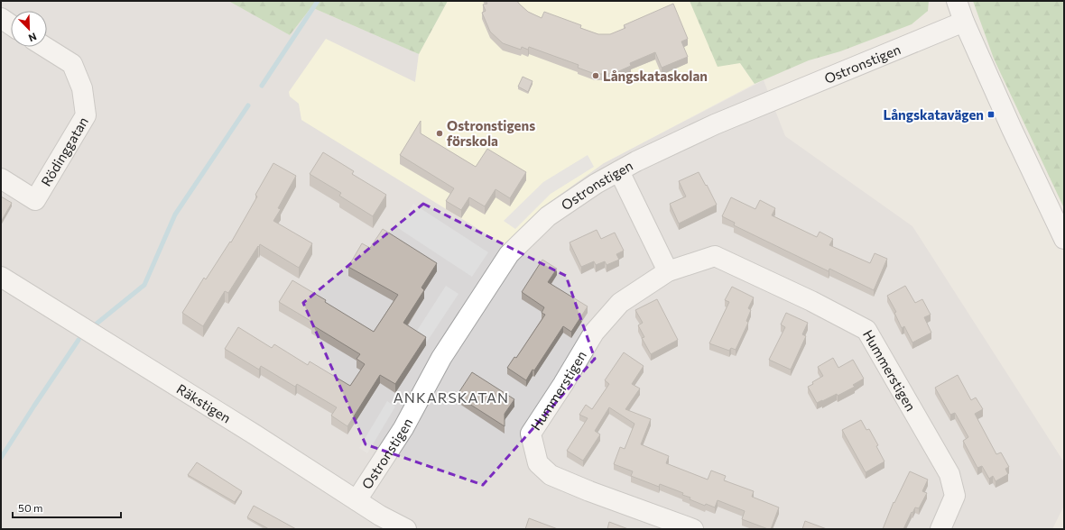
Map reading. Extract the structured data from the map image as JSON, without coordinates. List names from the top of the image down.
{
  "streets": {
    "street": [
      "Ostronstigen",
      "Rödinggatan",
      "Hummerstigen",
      "Räkstigen"
    ]
  },
  "crossings": [
    ["Ostronstigen", "Räkstigen"]
  ],
  "districts": ["ANKARSKATAN"],
  "places": {
    "other": ["Långskataskolan", "Ostronstigens förskola"],
    "transit": ["Långskatavägen"]
  },
  "scale_bar": "50 m",
  "north": "bottom right"
}
